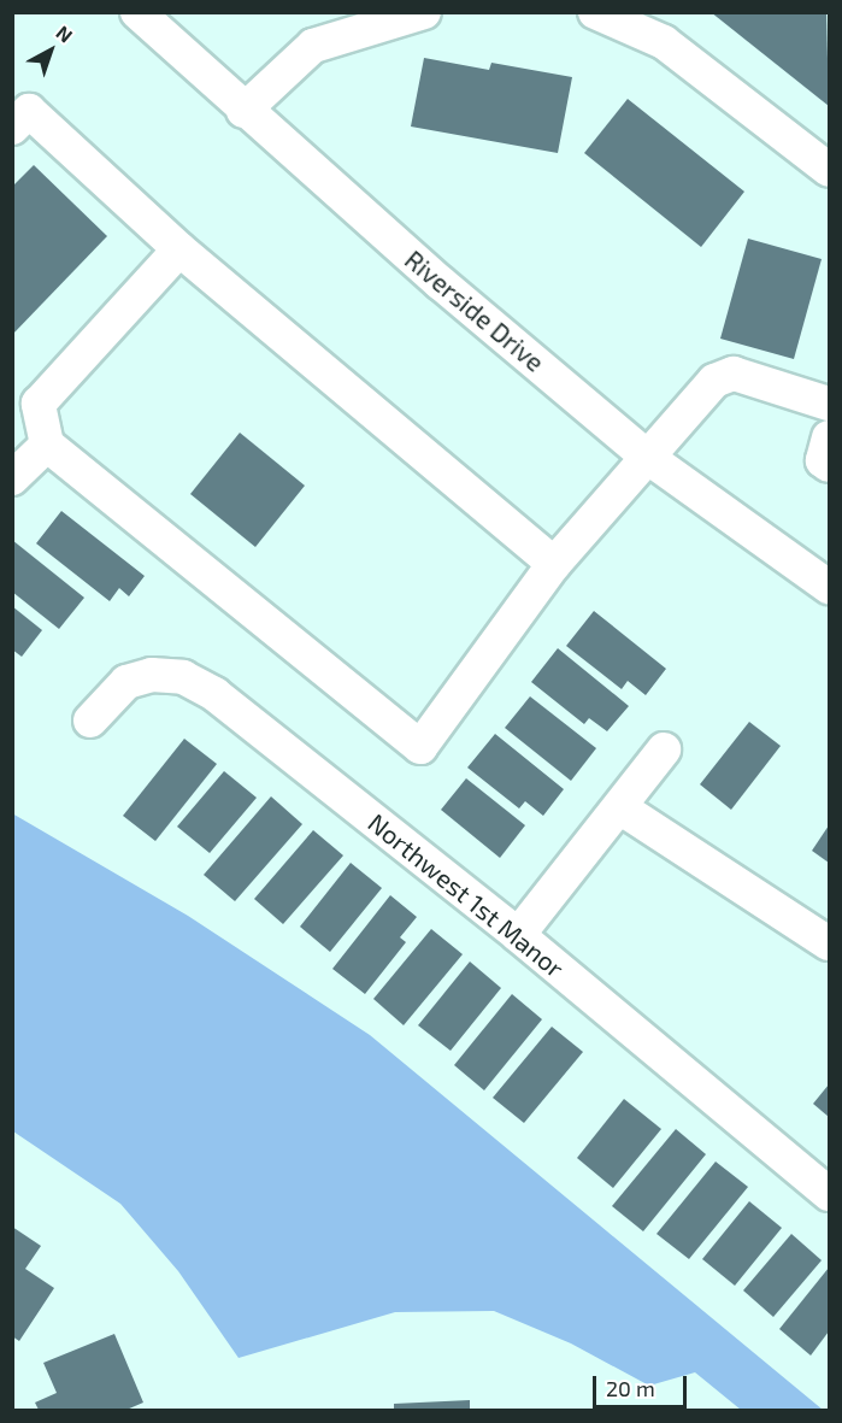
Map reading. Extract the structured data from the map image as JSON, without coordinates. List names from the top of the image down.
{
  "streets": {
    "street": ["Riverside Drive", "Northwest 1st Manor"]
  },
  "scale_bar": "20 m",
  "north": "top right"
}
